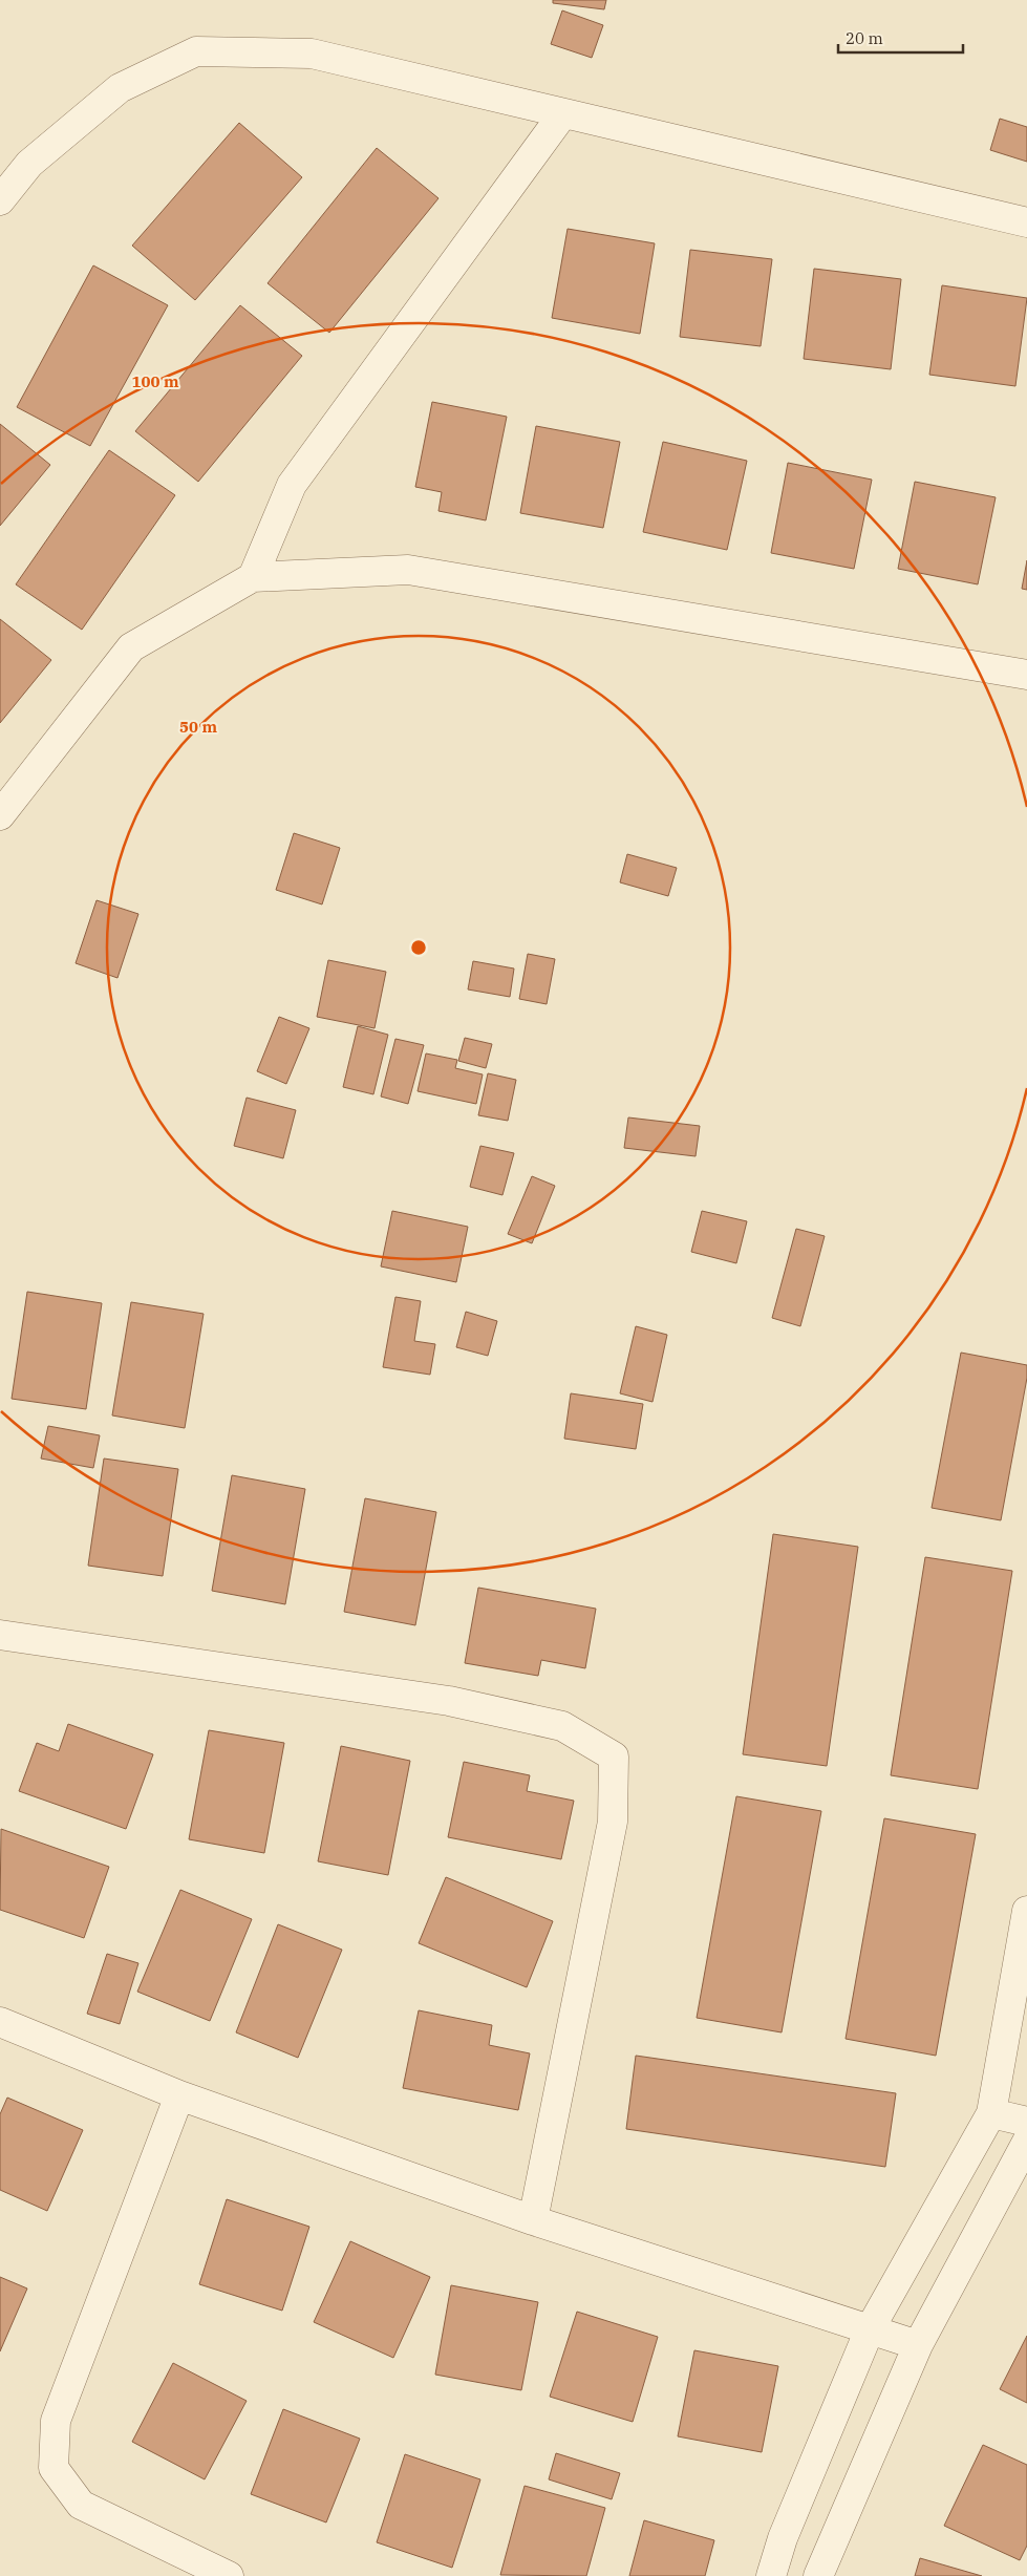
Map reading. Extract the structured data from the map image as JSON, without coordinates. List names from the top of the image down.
{
  "scale_bar": "20 m",
  "rings": ["100 m", "50 m"]
}
